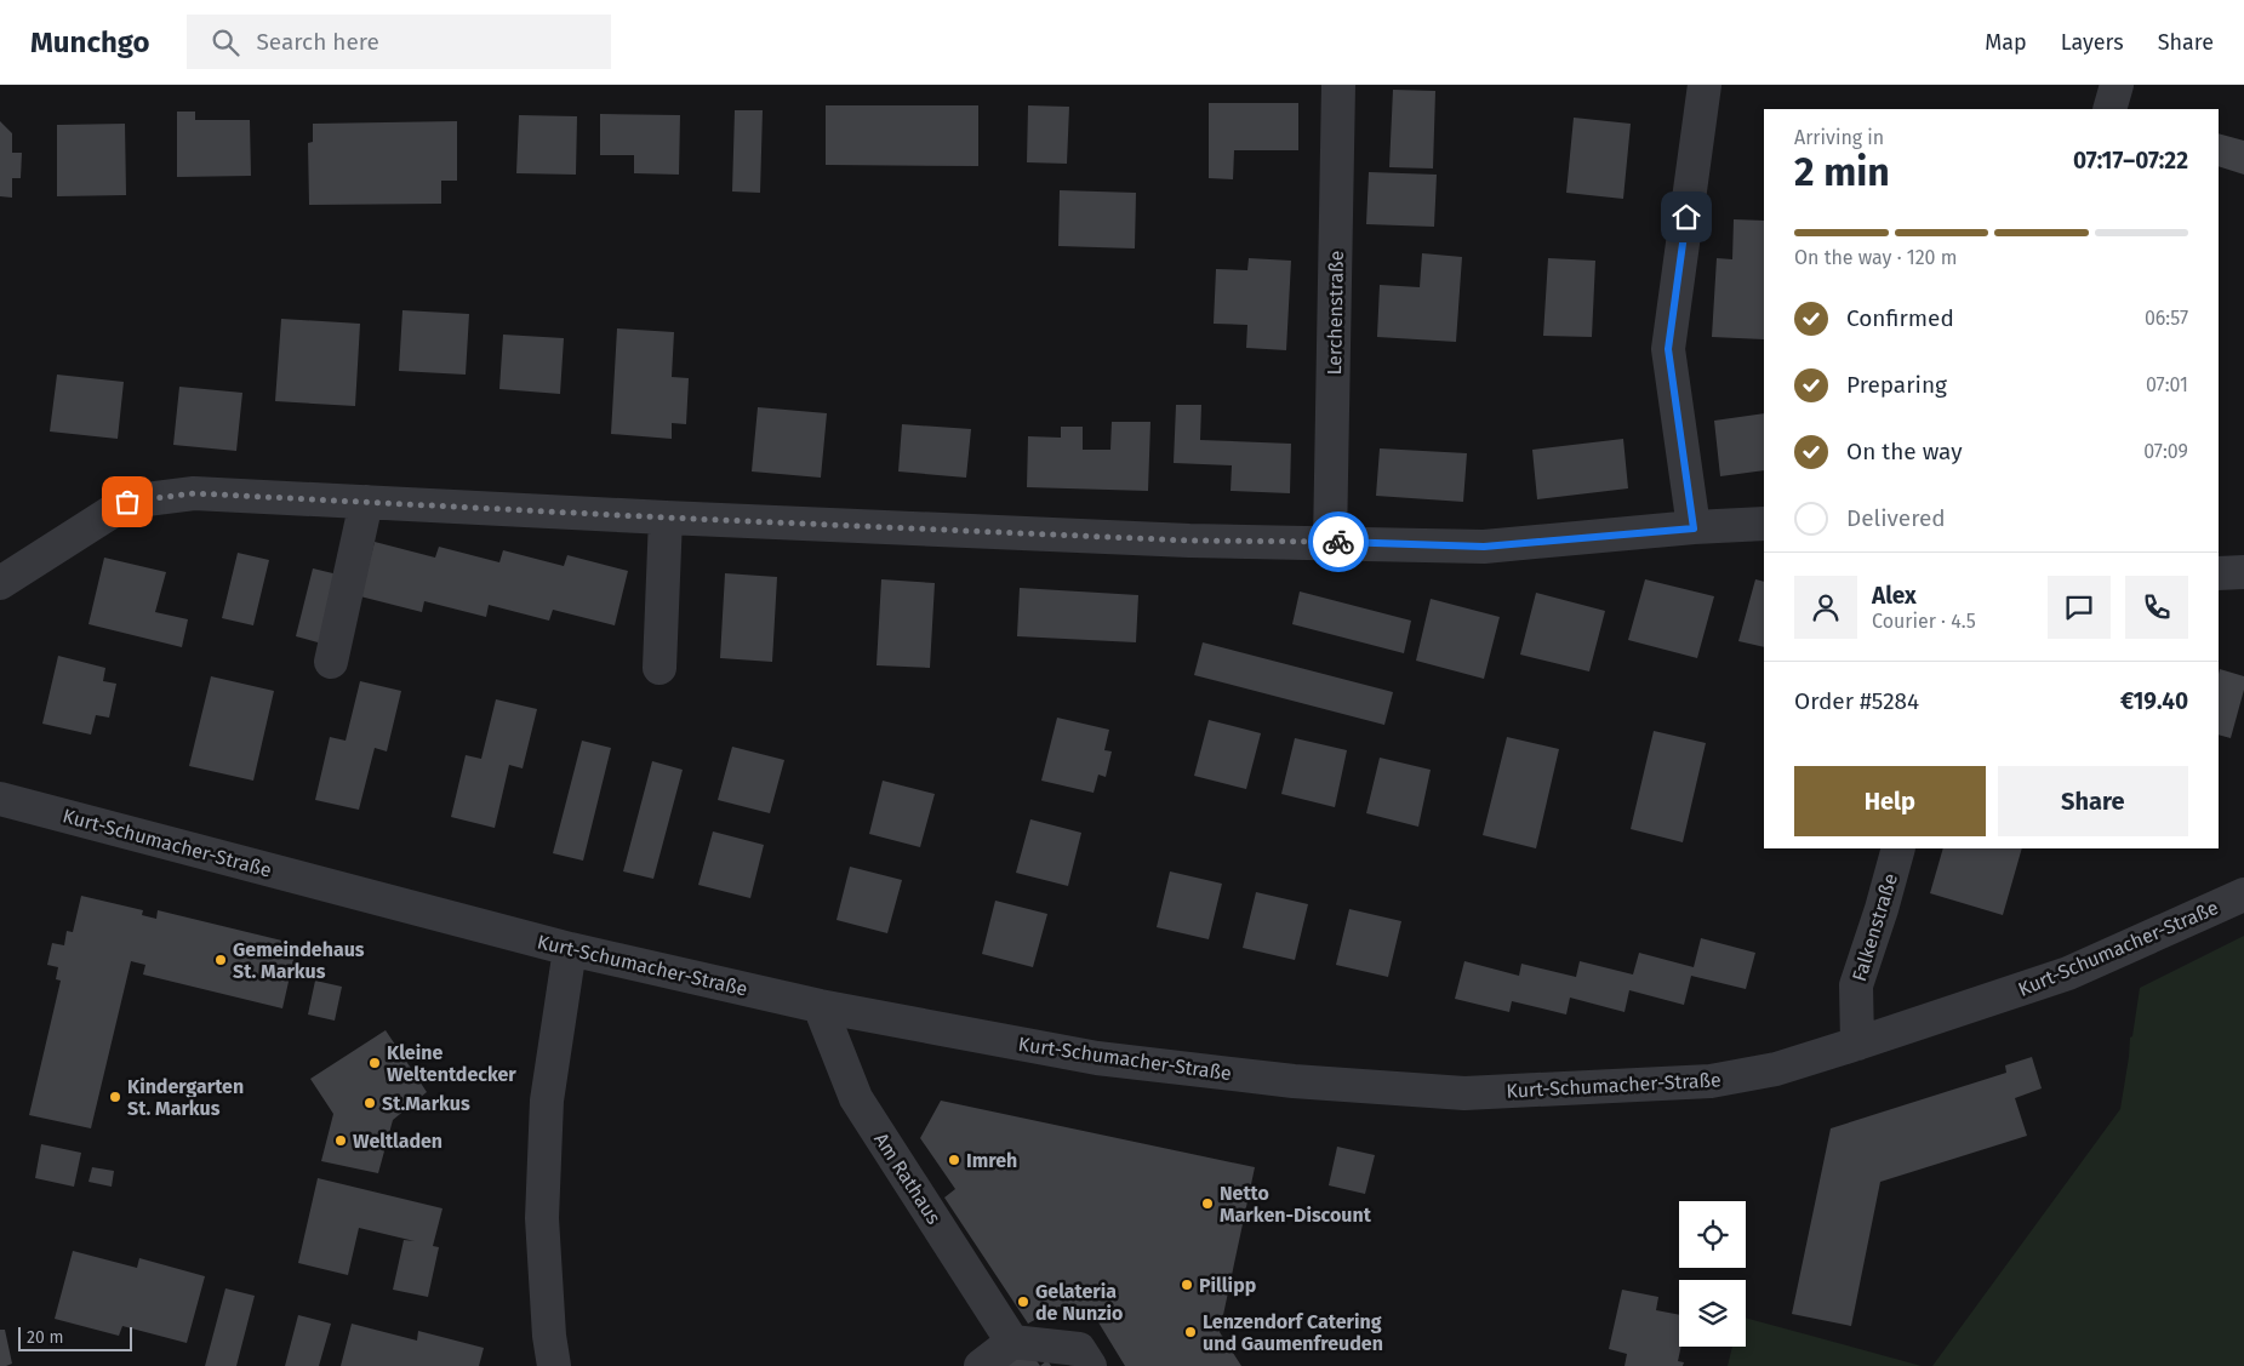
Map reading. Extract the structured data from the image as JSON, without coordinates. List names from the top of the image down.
{
  "streets": {
    "street": [
      "Lerchenstraße",
      "Kurt-Schumacher-Straße",
      "Falkenstraße",
      "Am Rathaus"
    ]
  },
  "crossings": [
    ["Kurt-Schumacher-Straße", "Falkenstraße"],
    ["Kurt-Schumacher-Straße", "Am Rathaus"]
  ],
  "places": [
    "Gemeindehaus St. Markus",
    "Kleine Weltentdecker",
    "Kindergarten St. Markus",
    "St.Markus",
    "Weltladen",
    "Imreh",
    "Netto Marken-Discount",
    "Pillipp",
    "Gelateria de Nunzio",
    "Lenzendorf Catering und Gaumenfreuden"
  ],
  "scale_bar": "20 m",
  "page": {
    "header": "Munchgo",
    "search": "Search here",
    "nav": ["Map", "Layers", "Share"],
    "heading": ["2 min", "Arriving in", "07:17–07:22"],
    "panel": [
      "Alex",
      "Courier · 4.5",
      "Order #5284",
      "€19.40"
    ],
    "bar": "On the way · 120 m",
    "list": [
      ["Confirmed", "06:57"],
      ["Preparing", "07:01"],
      ["On the way", "07:09"],
      "Delivered"
    ],
    "buttons": ["Help", "Share"],
    "scale": "20 m"
  }
}
